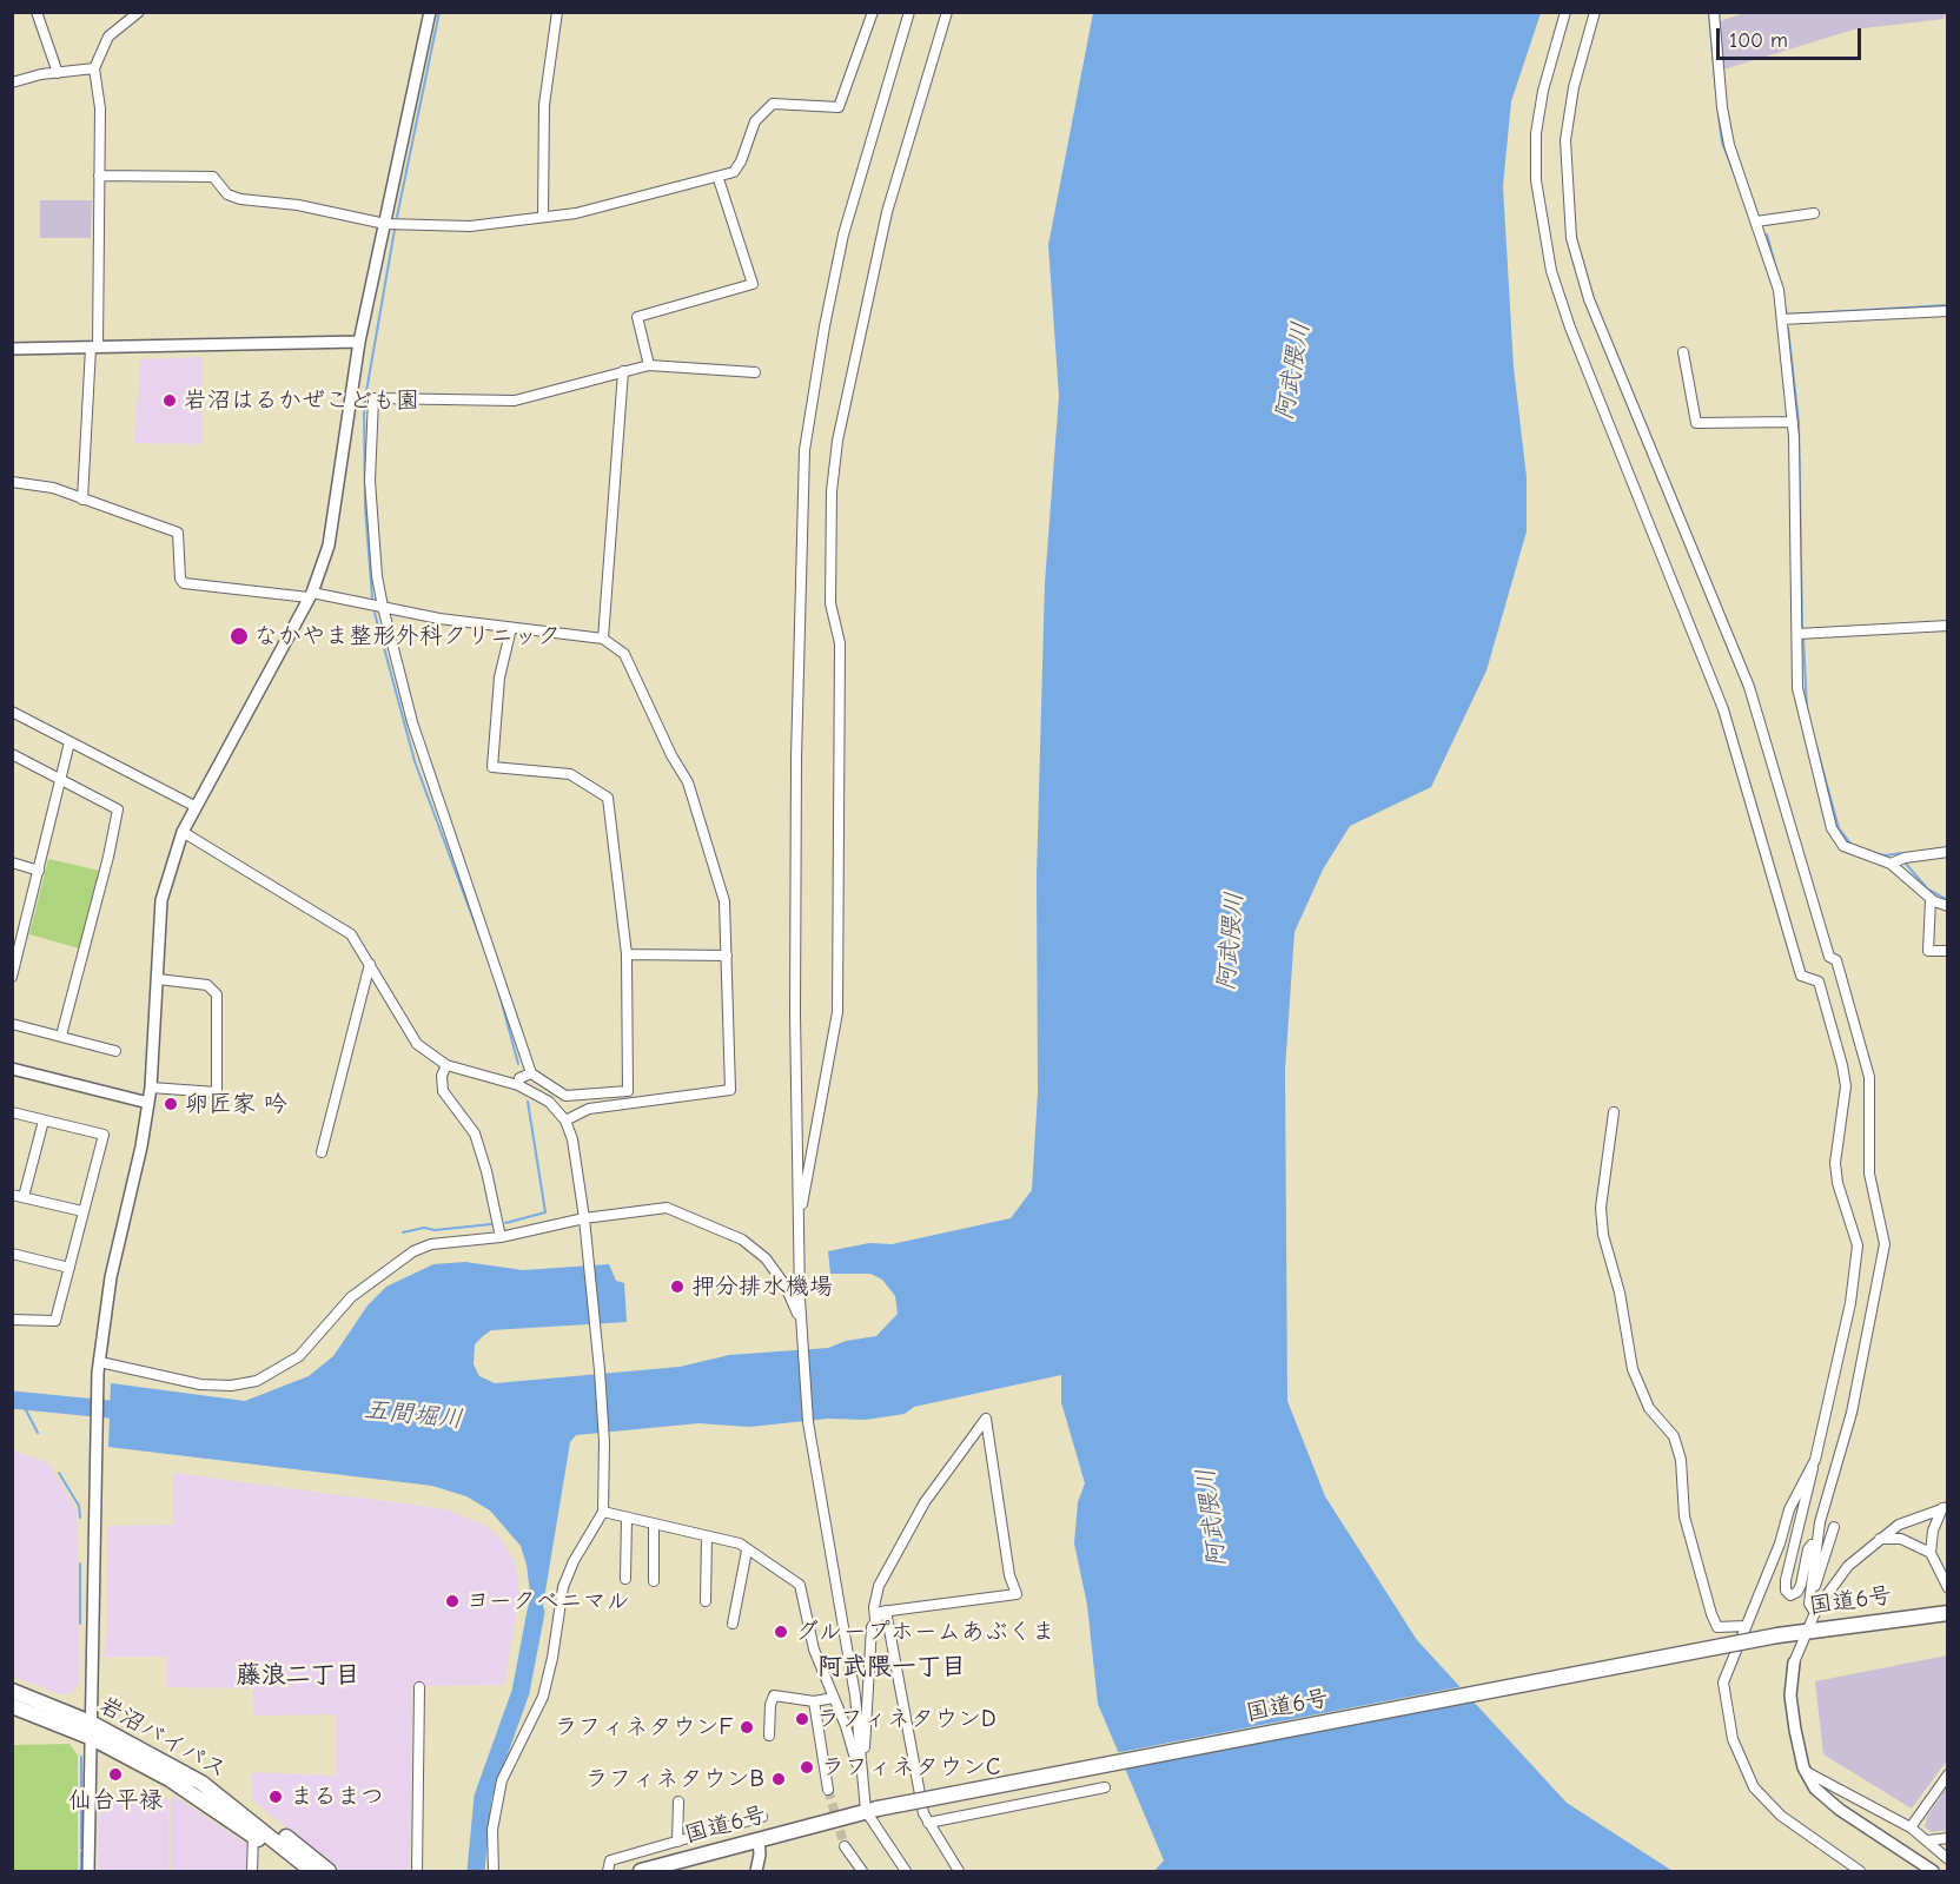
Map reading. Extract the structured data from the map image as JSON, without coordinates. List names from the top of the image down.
{
  "streets": {
    "highway": ["国道6号", "岩沼バイパス"]
  },
  "districts": ["阿武隈一丁目", "藤浪二丁目"],
  "water": ["阿武隈川", "五間堀川"],
  "places": [
    "岩沼はるかぜこども園",
    "なかやま整形外科クリニック",
    "卵匠家 吟",
    "押分排水機場",
    "ヨークベニマル",
    "グループホームあぶくま",
    "ラフィネタウンD",
    "ラフィネタウンF",
    "ラフィネタウンC",
    "仙台平禄",
    "ラフィネタウンB",
    "まるまつ"
  ],
  "scale_bar": "100 m"
}
